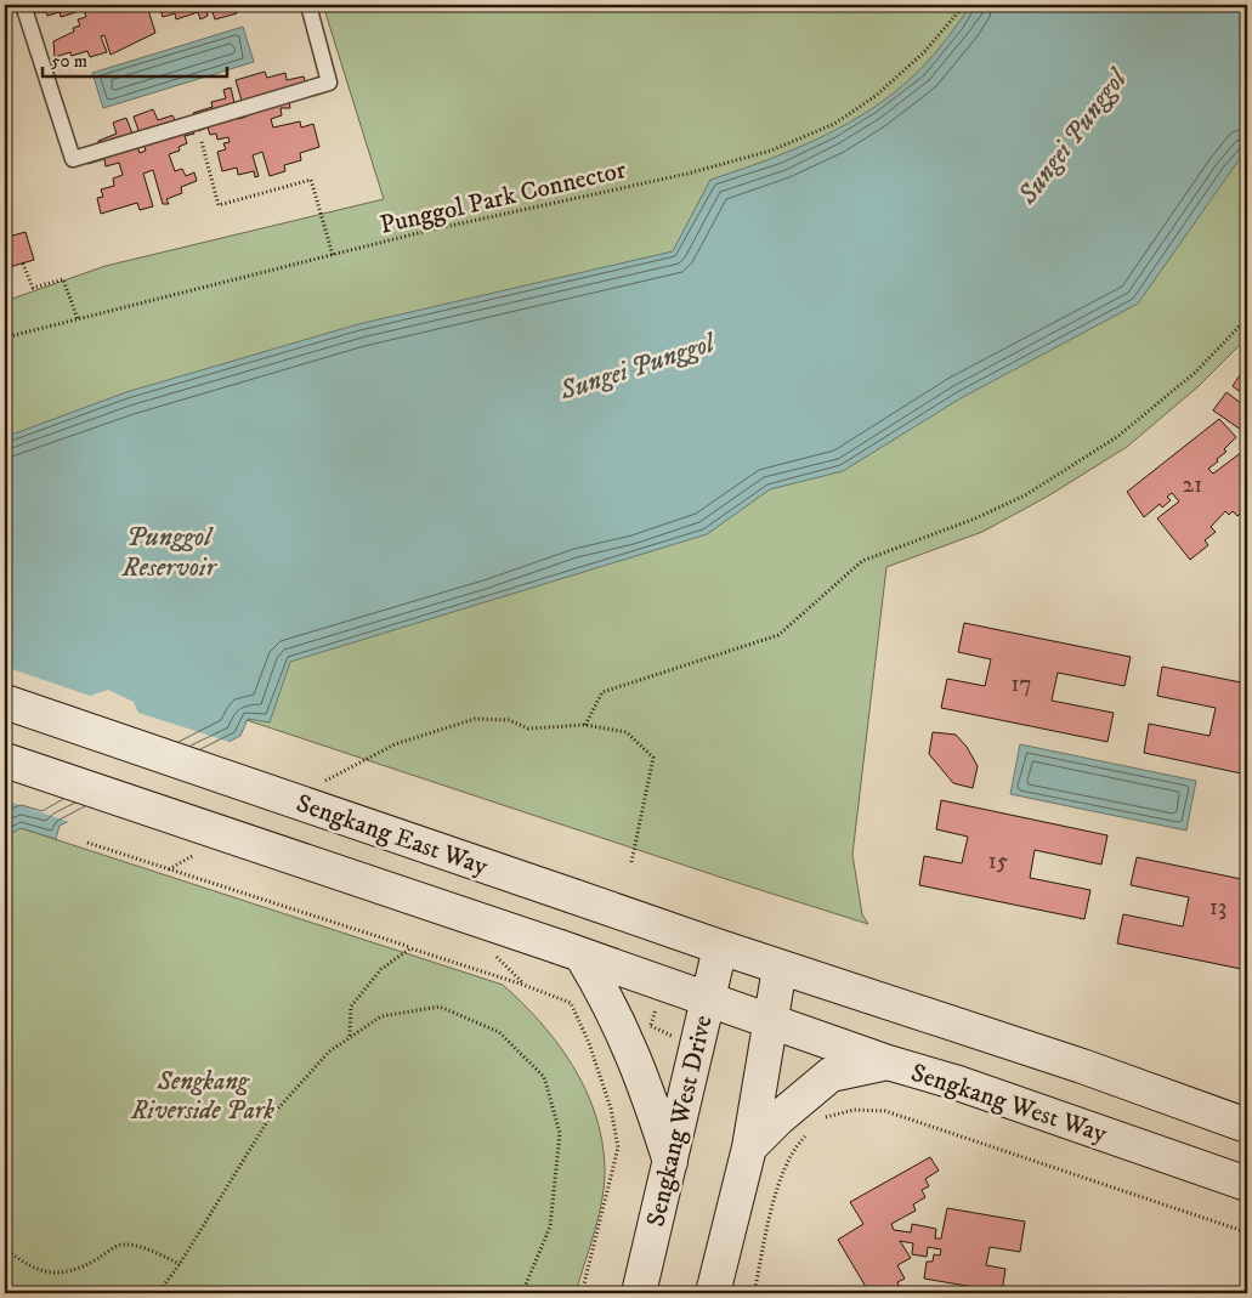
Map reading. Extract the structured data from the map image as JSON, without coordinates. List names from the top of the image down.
{
  "streets": {
    "main road": ["Sengkang East Way", "Sengkang West Way", "Sengkang West Drive"],
    "path": ["Punggol Park Connector"]
  },
  "crossings": [
    ["Sengkang East Way", "Sengkang West Way"],
    ["Sengkang East Way", "Sengkang West Drive"]
  ],
  "water": ["Sungei Punggol", "Punggol Reservoir"],
  "parks": ["Sengkang Riverside Park"],
  "house_numbers": [
    "21",
    "17",
    "15",
    "13"
  ],
  "scale_bar": "50 m"
}
